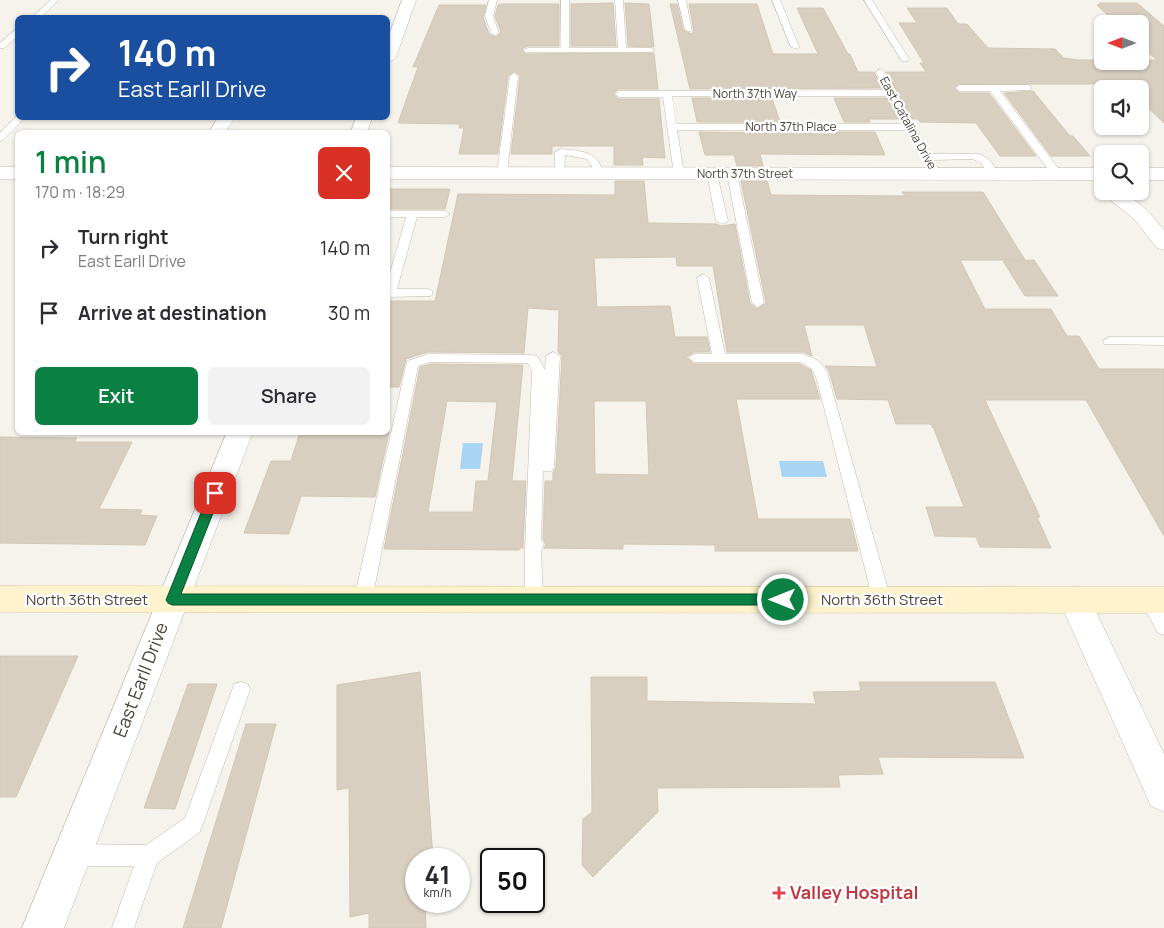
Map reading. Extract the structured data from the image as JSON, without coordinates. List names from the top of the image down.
{
  "streets": {
    "main road": ["North 36th Street"],
    "street": ["North 37th Street", "East Earll Drive"],
    "lane": ["North 37th Way", "East Catalina Drive", "North 37th Place"]
  },
  "crossings": [
    ["North 37th Way", "East Catalina Drive"],
    ["East Catalina Drive", "North 37th Place"],
    ["East Catalina Drive", "North 37th Street"],
    ["North 36th Street", "East Earll Drive"]
  ],
  "places": {
    "health": ["Valley Hospital"]
  },
  "north": "left",
  "page": {
    "turn": ["140 m", "East Earll Drive"],
    "heading": ["1 min", "170 m · 18:29"],
    "list": [
      {
        "name": "Turn right",
        "note": "East Earll Drive",
        "value": "140 m"
      },
      {
        "name": "Arrive at destination",
        "value": "30 m"
      }
    ],
    "buttons": ["Exit", "Share"],
    "speed": "41 km/h",
    "limit": "50"
  }
}
